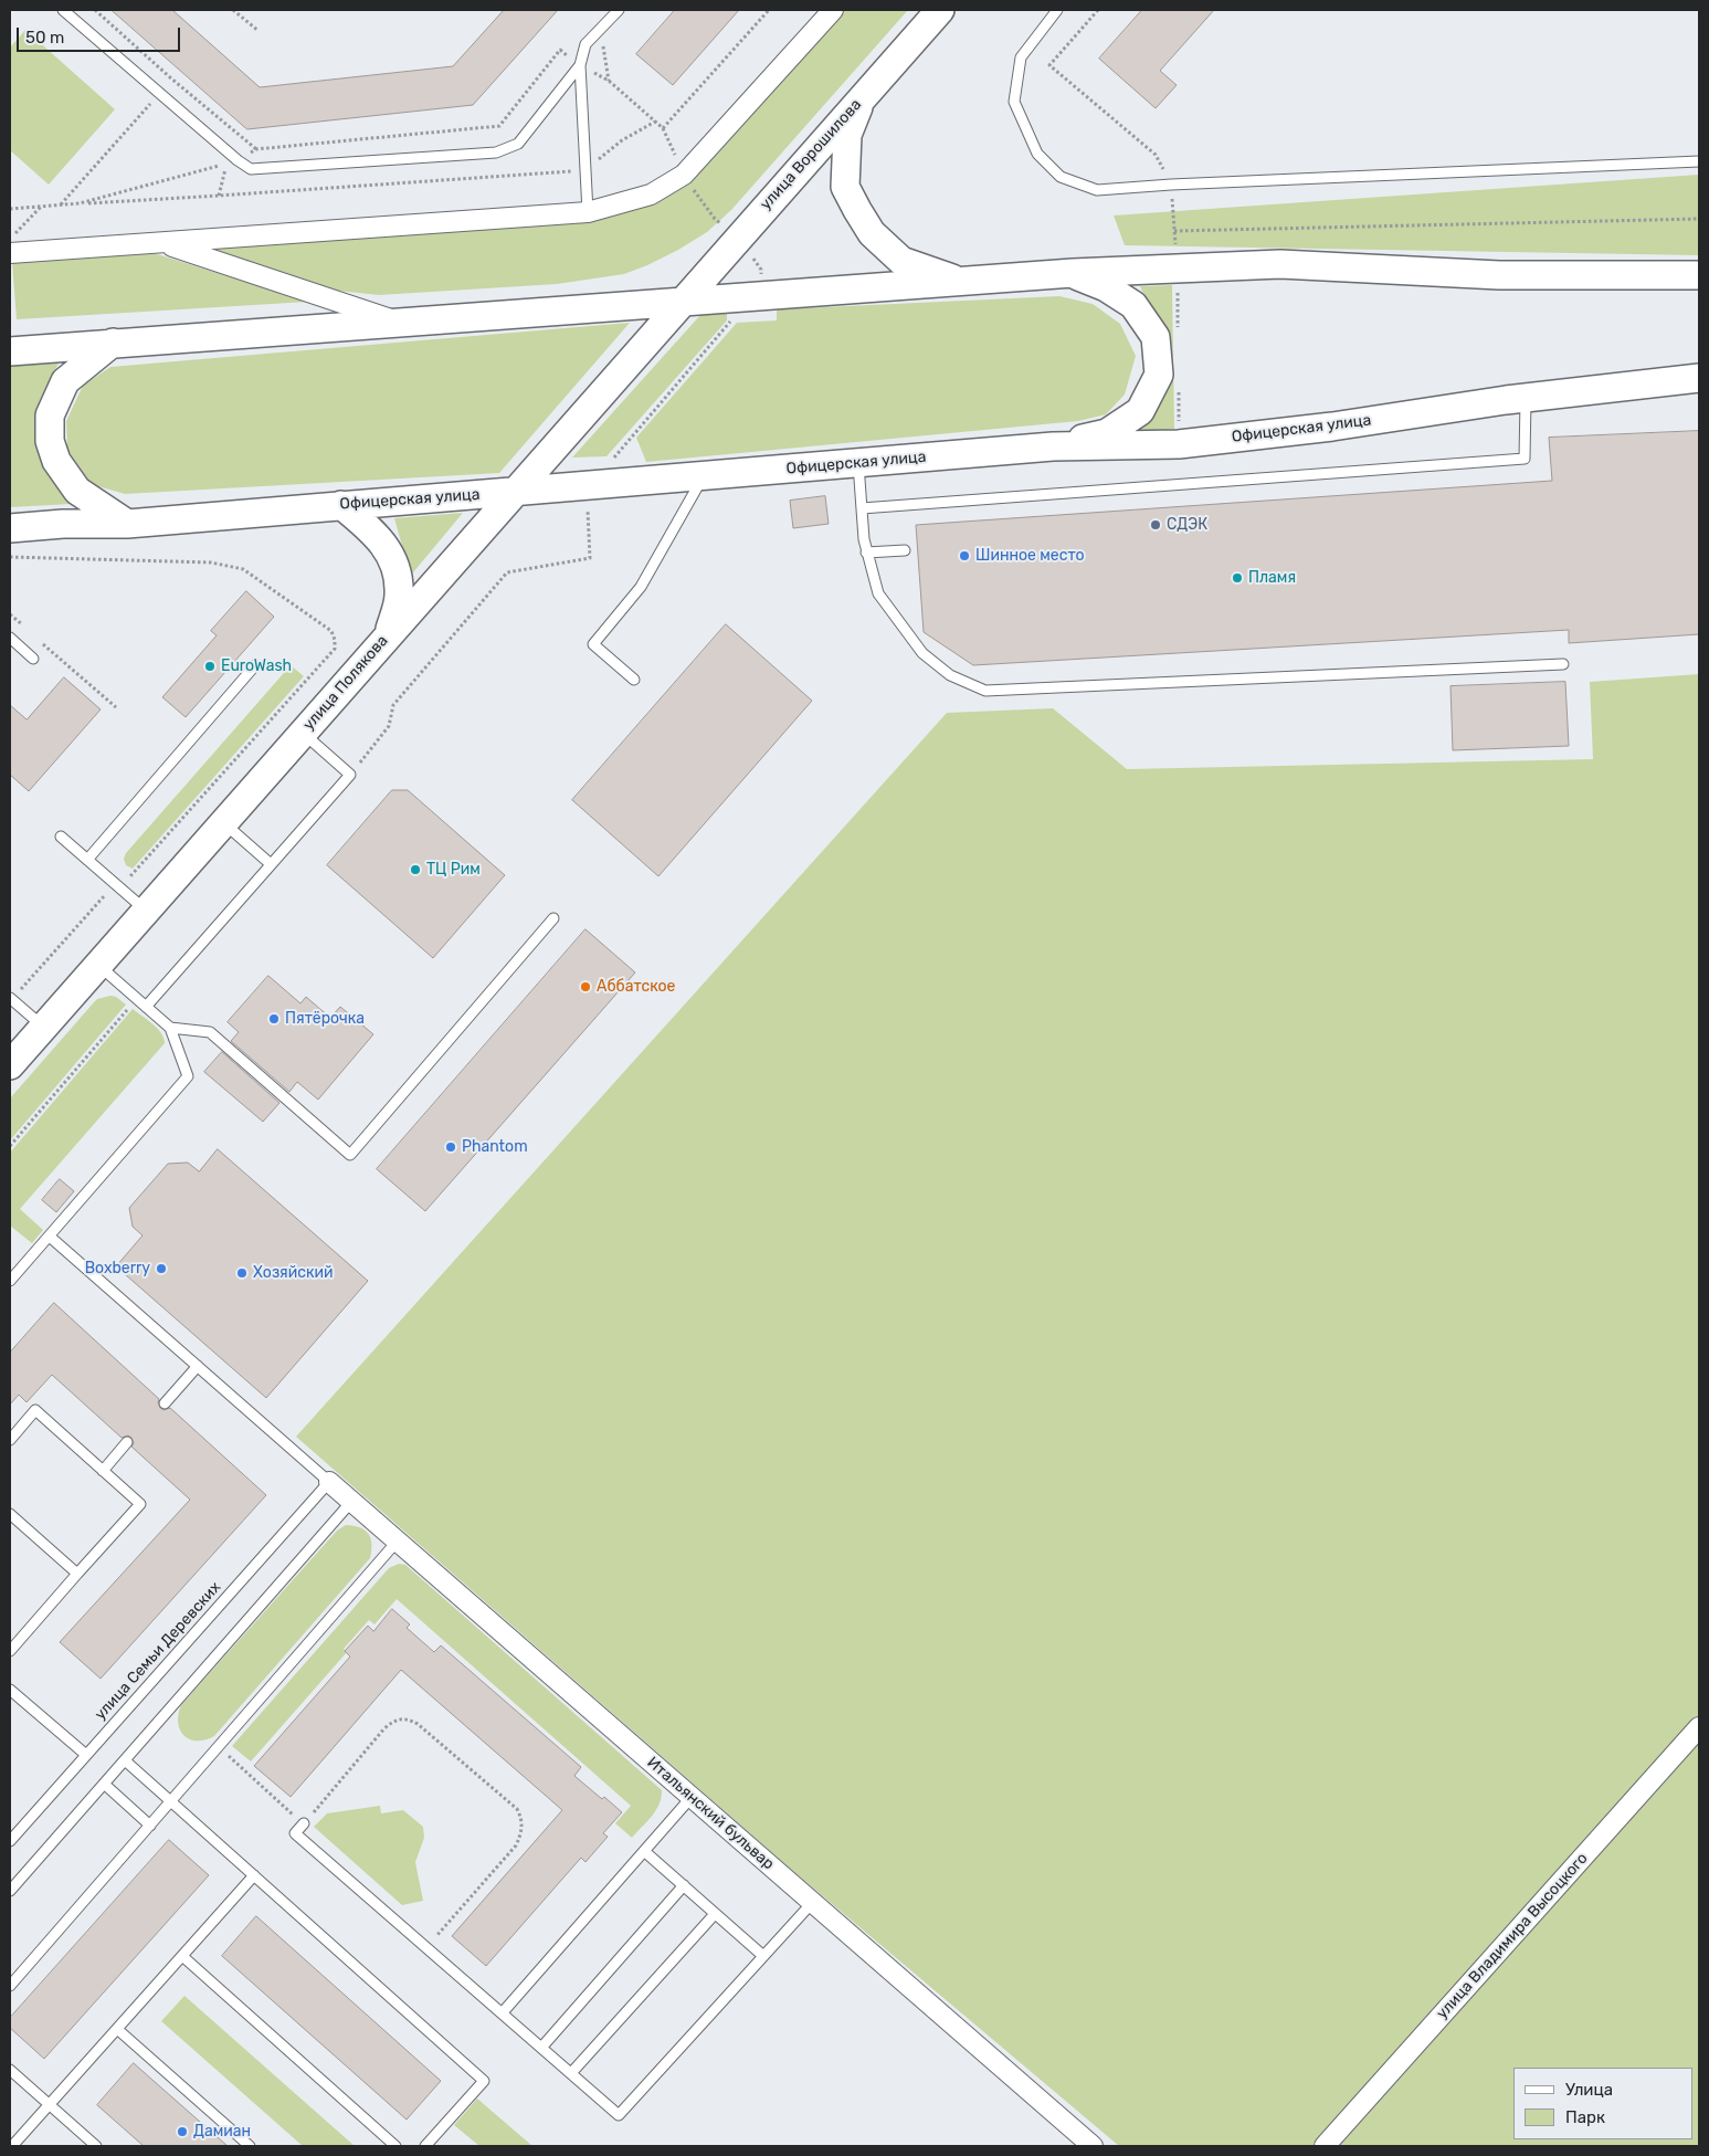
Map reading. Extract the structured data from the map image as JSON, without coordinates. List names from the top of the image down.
{
  "streets": {
    "main road": ["улица Ворошилова", "Офицерская улица", "улица Полякова"],
    "street": ["Итальянский бульвар", "улица Владимира Высоцкого"],
    "lane": ["улица Семьи Деревских"]
  },
  "crossings": [
    ["улица Ворошилова", "улица Полякова"],
    ["Офицерская улица", "улица Полякова"],
    ["улица Семьи Деревских", "Итальянский бульвар"]
  ],
  "places": [
    "СДЭК",
    "Шинное место",
    "Пламя",
    "EuroWash",
    "ТЦ Рим",
    "Аббатское",
    "Пятёрочка",
    "Phantom",
    "Boxberry",
    "Хозяйский",
    "Дамиан"
  ],
  "legend": ["Улица", "Парк"],
  "scale_bar": "50 m"
}
